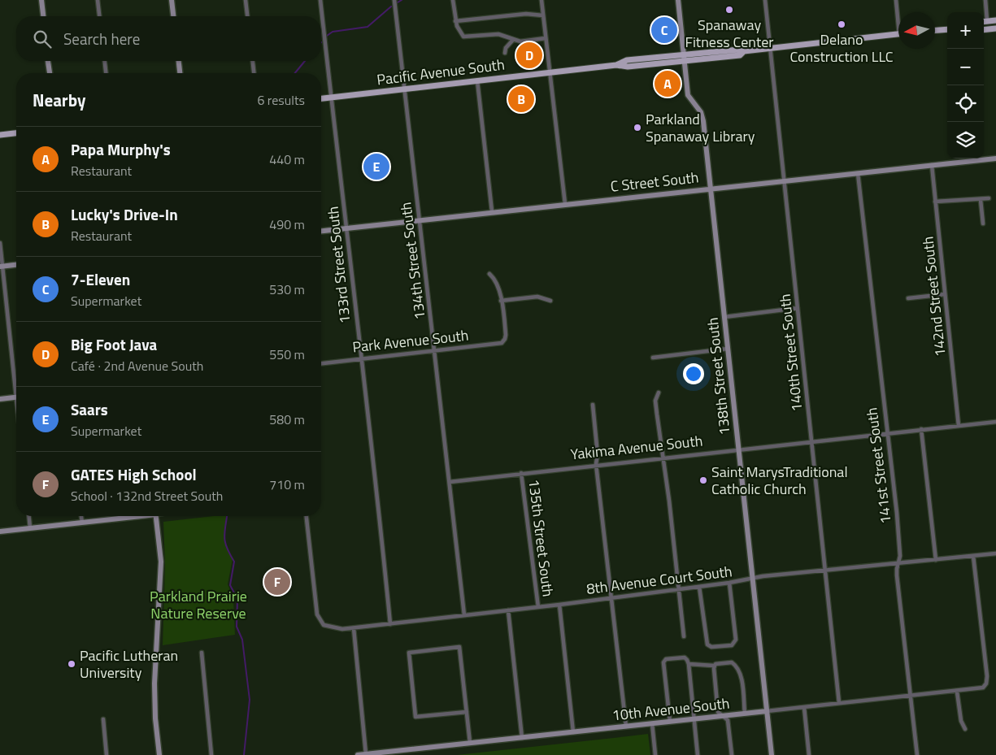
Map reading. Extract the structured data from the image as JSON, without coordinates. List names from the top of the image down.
{
  "streets": {
    "main road": ["Pacific Avenue South"],
    "street": [
      "C Street South",
      "134th Street South",
      "133rd Street South",
      "142nd Street South",
      "Park Avenue South",
      "140th Street South",
      "138th Street South",
      "Yakima Avenue South",
      "141st Street South",
      "135th Street South",
      "8th Avenue Court South",
      "10th Avenue South"
    ]
  },
  "crossings": [
    ["Pacific Avenue South", "134th Street South"],
    ["Pacific Avenue South", "133rd Street South"],
    ["Pacific Avenue South", "140th Street South"],
    ["Pacific Avenue South", "138th Street South"],
    ["C Street South", "134th Street South"],
    ["C Street South", "133rd Street South"],
    ["C Street South", "142nd Street South"],
    ["C Street South", "140th Street South"],
    ["C Street South", "138th Street South"],
    ["C Street South", "141st Street South"],
    ["134th Street South", "Park Avenue South"],
    ["134th Street South", "Yakima Avenue South"],
    ["134th Street South", "8th Avenue Court South"],
    ["133rd Street South", "Park Avenue South"],
    ["133rd Street South", "8th Avenue Court South"],
    ["142nd Street South", "Yakima Avenue South"],
    ["140th Street South", "Yakima Avenue South"],
    ["140th Street South", "8th Avenue Court South"],
    ["140th Street South", "10th Avenue South"],
    ["138th Street South", "Yakima Avenue South"],
    ["138th Street South", "8th Avenue Court South"],
    ["138th Street South", "10th Avenue South"],
    ["Yakima Avenue South", "141st Street South"],
    ["Yakima Avenue South", "135th Street South"],
    ["141st Street South", "8th Avenue Court South"],
    ["141st Street South", "10th Avenue South"],
    ["135th Street South", "8th Avenue Court South"],
    ["8th Avenue Court South", "10th Avenue South"]
  ],
  "parks": ["Parkland Prairie Nature Reserve"],
  "places": [
    "Spanaway Fitness Center",
    "Delano Construction LLC",
    "Parkland Spanaway Library",
    "Saint MarysTraditional Catholic Church",
    "Pacific Lutheran University"
  ],
  "north": "left",
  "page": {
    "map_buttons": ["+", "−"],
    "pins": [
      "C",
      "D",
      "A",
      "B",
      "E",
      "F"
    ],
    "search": "Search here",
    "heading": ["Nearby", "6 results"],
    "list": [
      {
        "mark": "A",
        "name": "Papa Murphy's",
        "note": "Restaurant",
        "value": "440 m"
      },
      {
        "mark": "B",
        "name": "Lucky's Drive-In",
        "note": "Restaurant",
        "value": "490 m"
      },
      {
        "mark": "C",
        "name": "7-Eleven",
        "note": "Supermarket",
        "value": "530 m"
      },
      {
        "mark": "D",
        "name": "Big Foot Java",
        "note": "Café · 2nd Avenue South",
        "value": "550 m"
      },
      {
        "mark": "E",
        "name": "Saars",
        "note": "Supermarket",
        "value": "580 m"
      },
      {
        "mark": "F",
        "name": "GATES High School",
        "note": "School · 132nd Street South",
        "value": "710 m"
      }
    ]
  }
}
